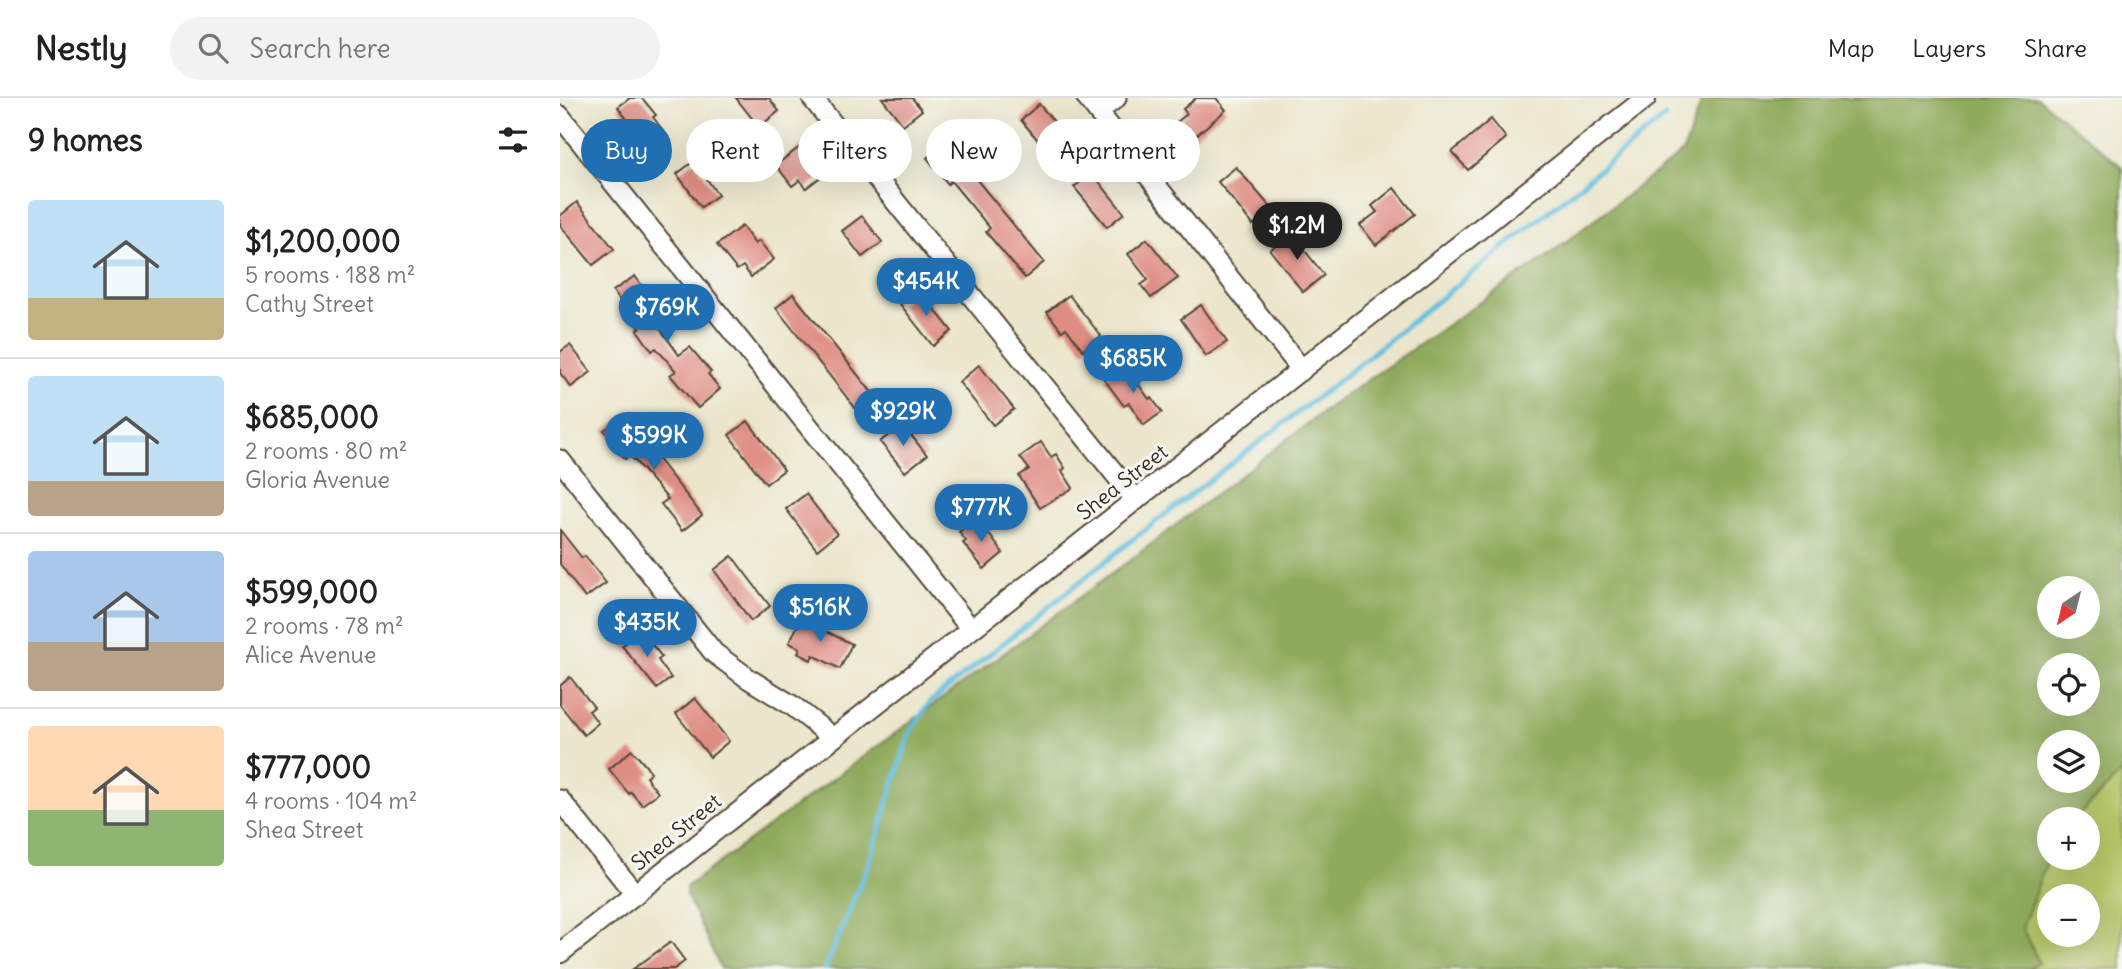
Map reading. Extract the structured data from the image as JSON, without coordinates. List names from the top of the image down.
{
  "streets": {
    "street": ["Shea Street"]
  },
  "north": "bottom left",
  "page": {
    "header": "Nestly",
    "search": "Search here",
    "nav": ["Map", "Layers", "Share"],
    "heading": "9 homes",
    "chip": [
      "Buy",
      "Rent",
      "Filters",
      "New",
      "Apartment"
    ],
    "list": [
      {
        "name": "$1,200,000",
        "note": "5 rooms · 188 m² · Cathy Street"
      },
      {
        "name": "$685,000",
        "note": "2 rooms · 80 m² · Gloria Avenue"
      },
      {
        "name": "$599,000",
        "note": "2 rooms · 78 m² · Alice Avenue"
      },
      {
        "name": "$777,000",
        "note": "4 rooms · 104 m² · Shea Street"
      }
    ],
    "price": [
      "$1.2M",
      "$454K",
      "$769K",
      "$685K",
      "$929K",
      "$599K",
      "$777K",
      "$516K",
      "$435K"
    ],
    "map_buttons": ["+", "−"]
  }
}
